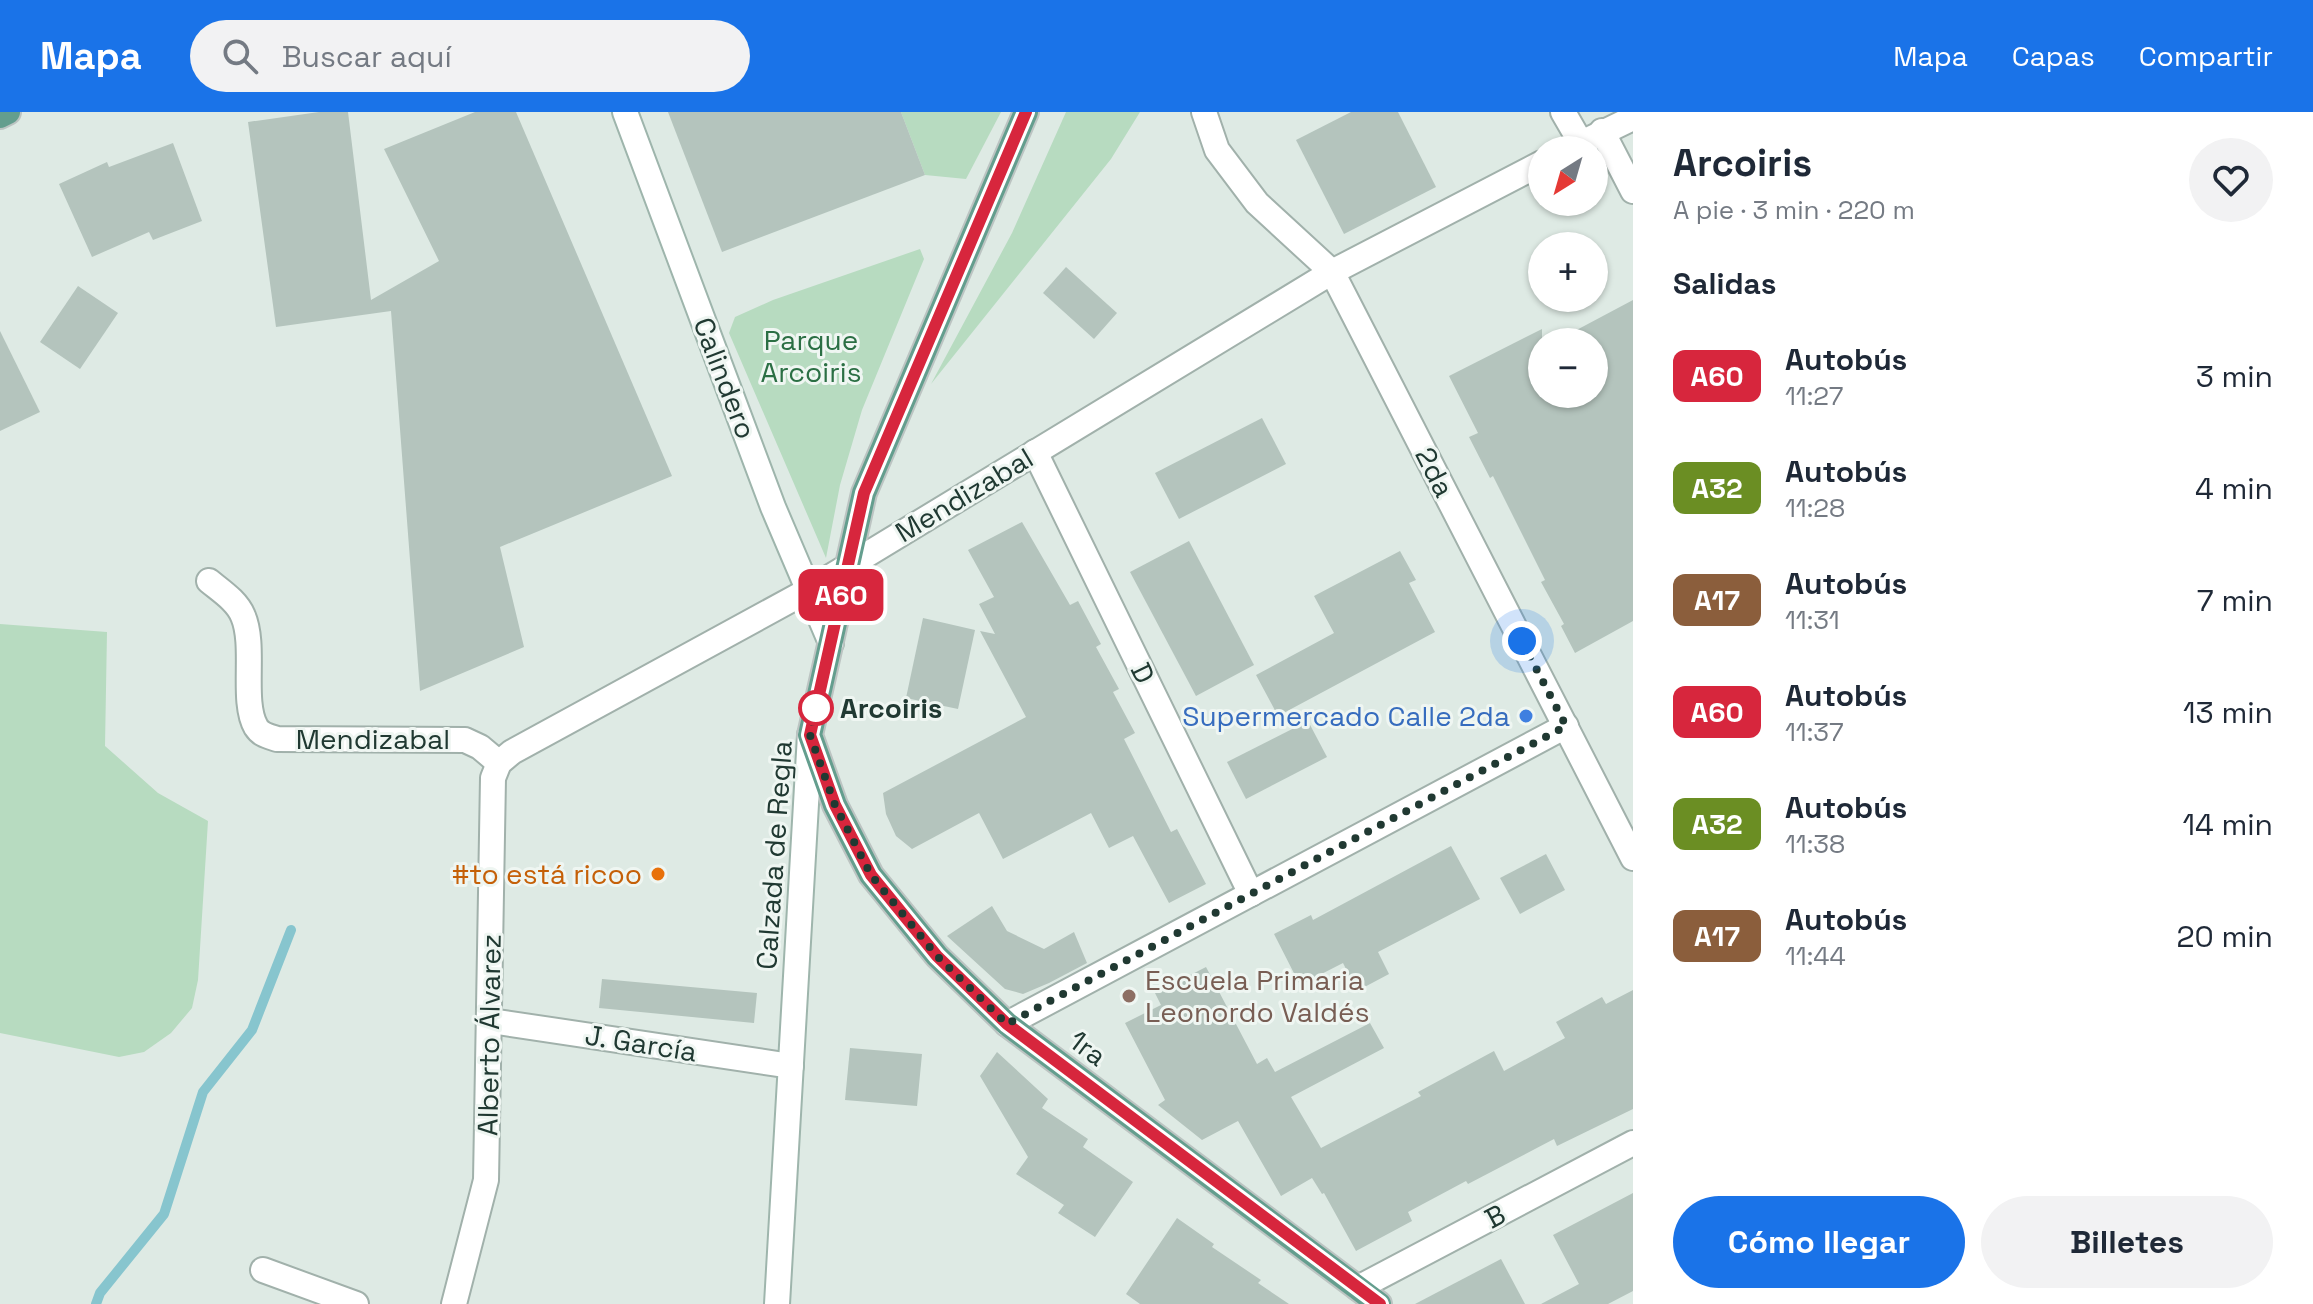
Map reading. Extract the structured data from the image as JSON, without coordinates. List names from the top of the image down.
{
  "streets": {
    "main road": ["Calzada de Regla", "1ra"],
    "street": [
      "Calindero",
      "2da",
      "Mendizabal",
      "D",
      "Alberto Álvarez",
      "J. García",
      "B"
    ]
  },
  "crossings": [
    ["Calindero", "Mendizabal"],
    ["Calindero", "Calzada de Regla"],
    ["2da", "Mendizabal"],
    ["Mendizabal", "D"],
    ["Mendizabal", "Calzada de Regla"],
    ["Mendizabal", "Alberto Álvarez"],
    ["Calzada de Regla", "J. García"],
    ["Calzada de Regla", "1ra"],
    ["Alberto Álvarez", "J. García"],
    ["1ra", "B"]
  ],
  "parks": ["Parque Arcoiris"],
  "places": [
    "Arcoiris",
    "Supermercado Calle 2da",
    "#to está ricoo",
    "Escuela Primaria Leonordo Valdés"
  ],
  "lines": ["bus line A60"],
  "north": "bottom left",
  "page": {
    "header": "Mapa",
    "search": "Buscar aquí",
    "nav": ["Mapa", "Capas", "Compartir"],
    "on_map": "A60",
    "heading": [
      ["Arcoiris", "A pie · 3 min · 220 m"],
      "Salidas"
    ],
    "map_buttons": ["+", "−"],
    "list": [
      {
        "mark": "A60",
        "name": "Autobús",
        "note": "11:27",
        "value": "3 min"
      },
      {
        "mark": "A32",
        "name": "Autobús",
        "note": "11:28",
        "value": "4 min"
      },
      {
        "mark": "A17",
        "name": "Autobús",
        "note": "11:31",
        "value": "7 min"
      },
      {
        "mark": "A60",
        "name": "Autobús",
        "note": "11:37",
        "value": "13 min"
      },
      {
        "mark": "A32",
        "name": "Autobús",
        "note": "11:38",
        "value": "14 min"
      },
      {
        "mark": "A17",
        "name": "Autobús",
        "note": "11:44",
        "value": "20 min"
      }
    ],
    "buttons": ["Cómo llegar", "Billetes"]
  }
}
